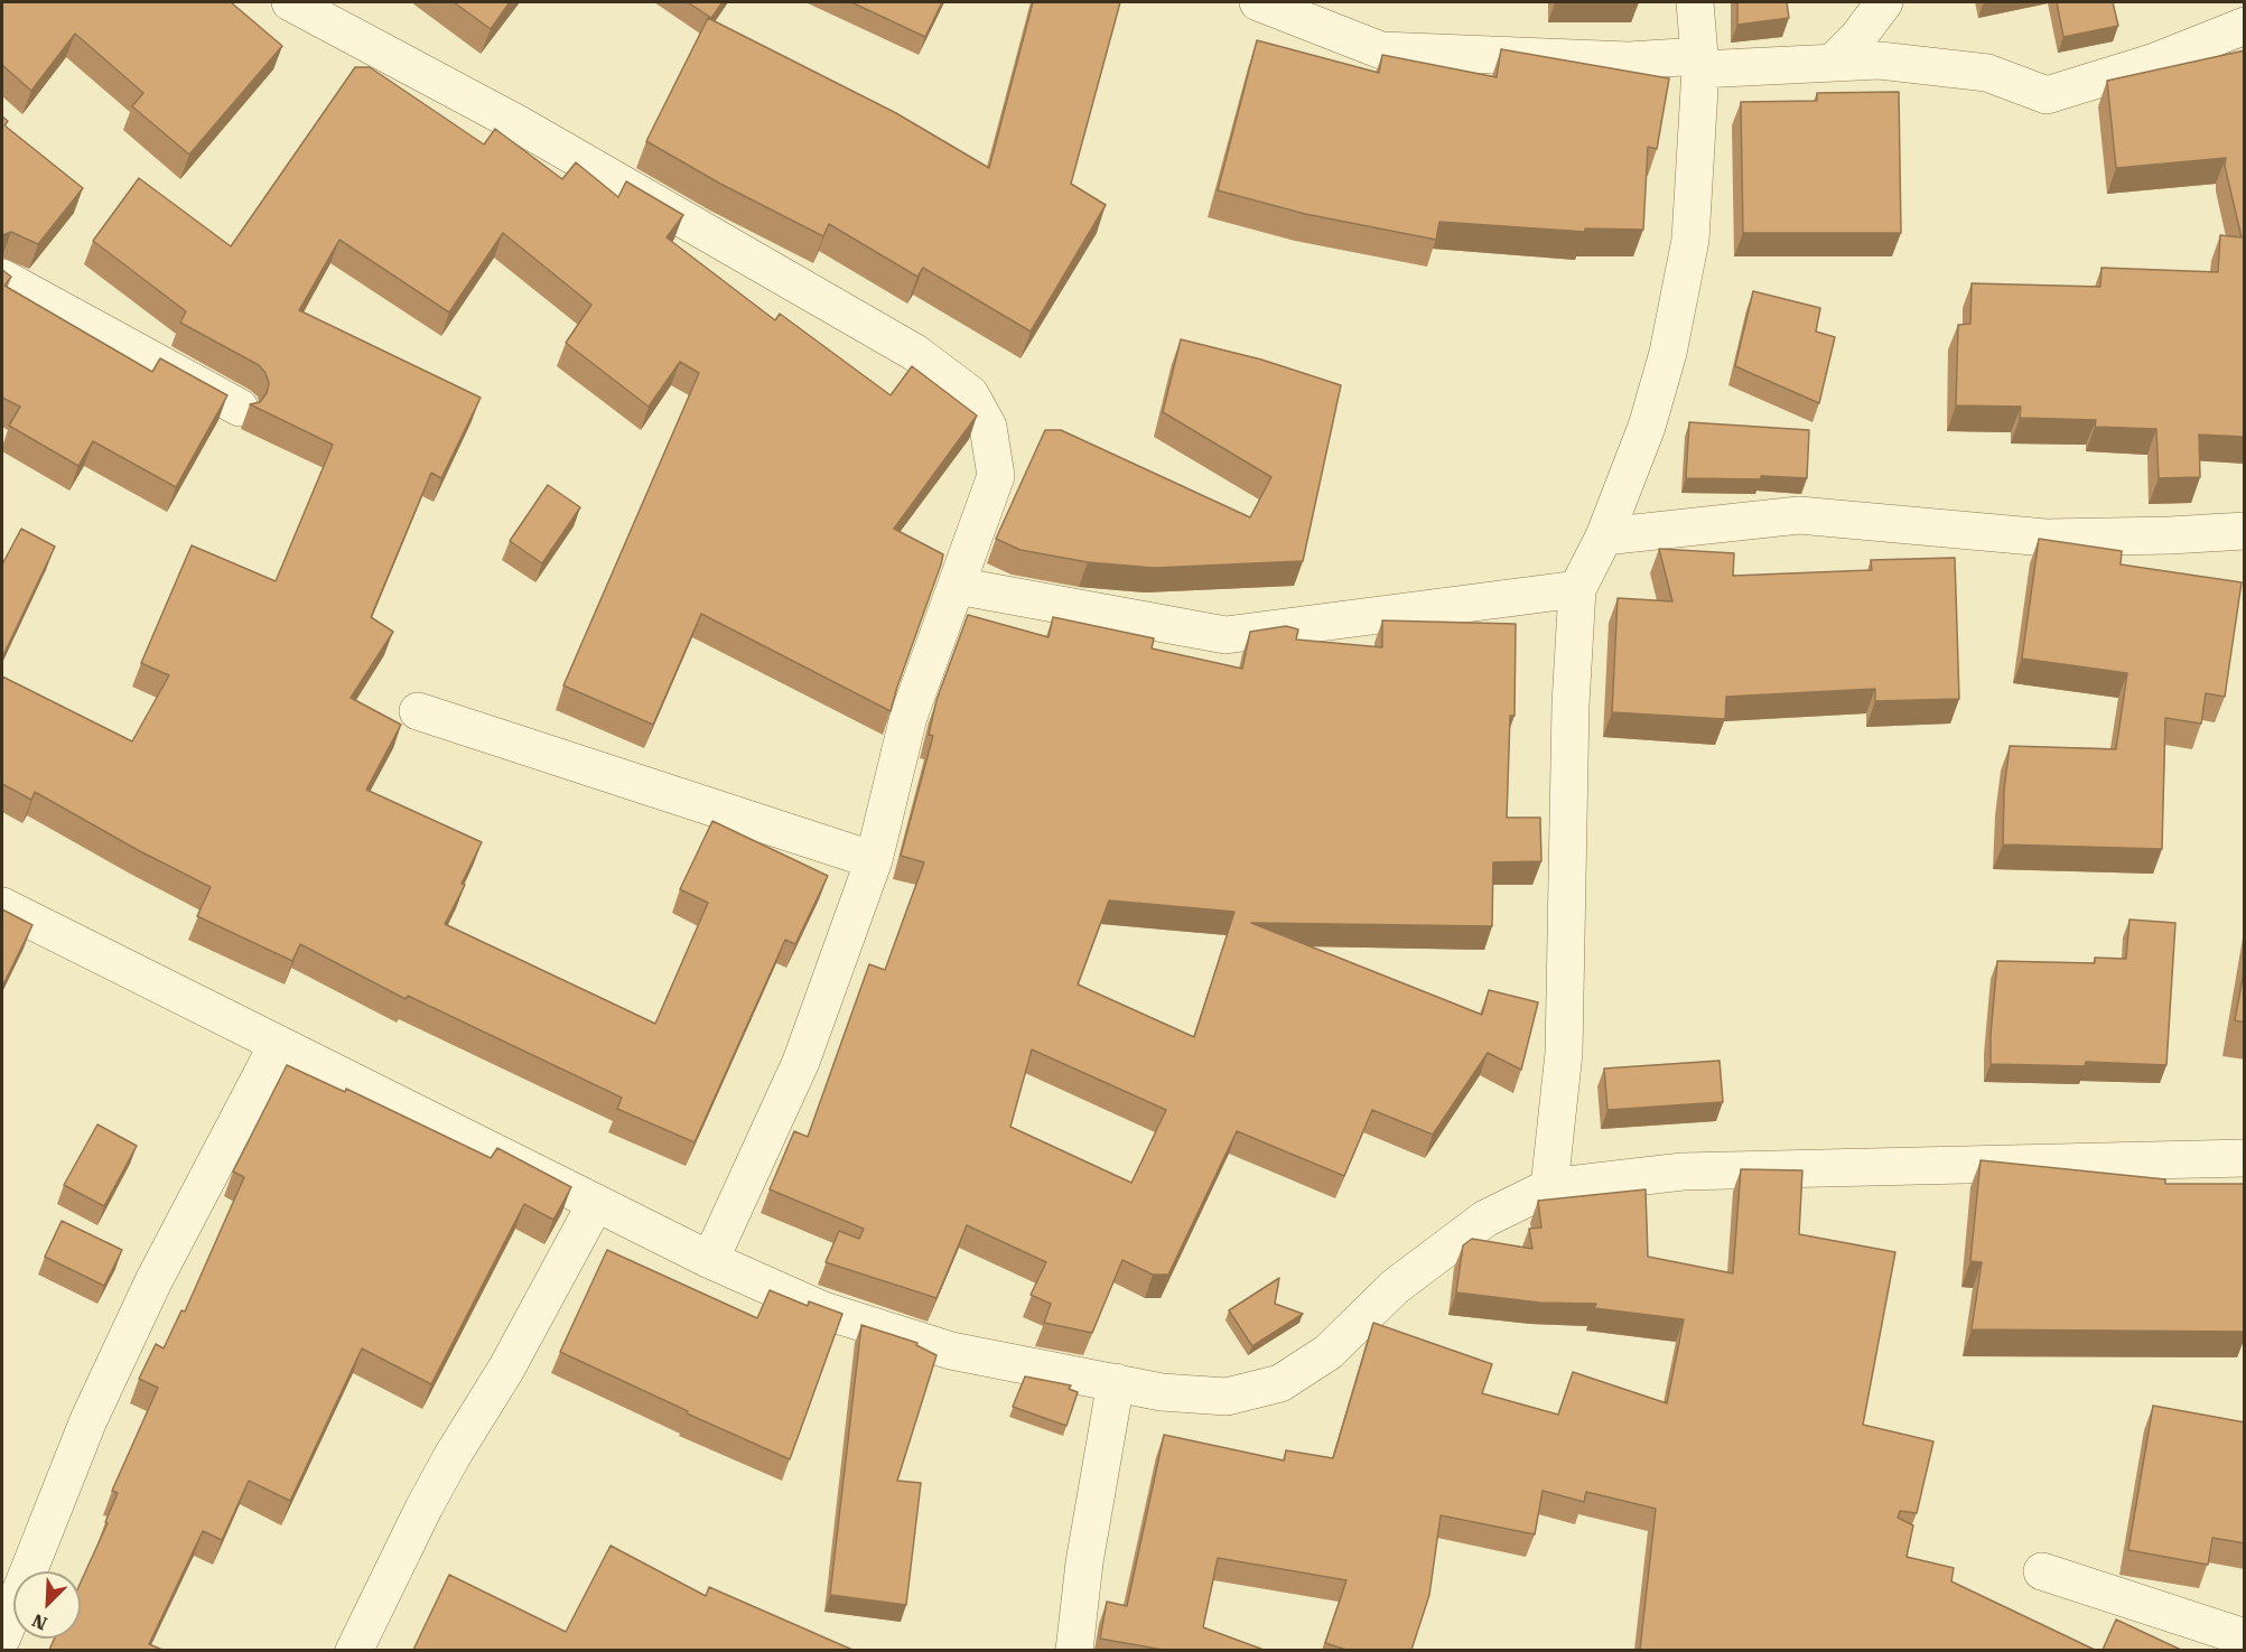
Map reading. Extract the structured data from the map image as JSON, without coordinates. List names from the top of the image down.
{
  "north": "bottom left"
}
